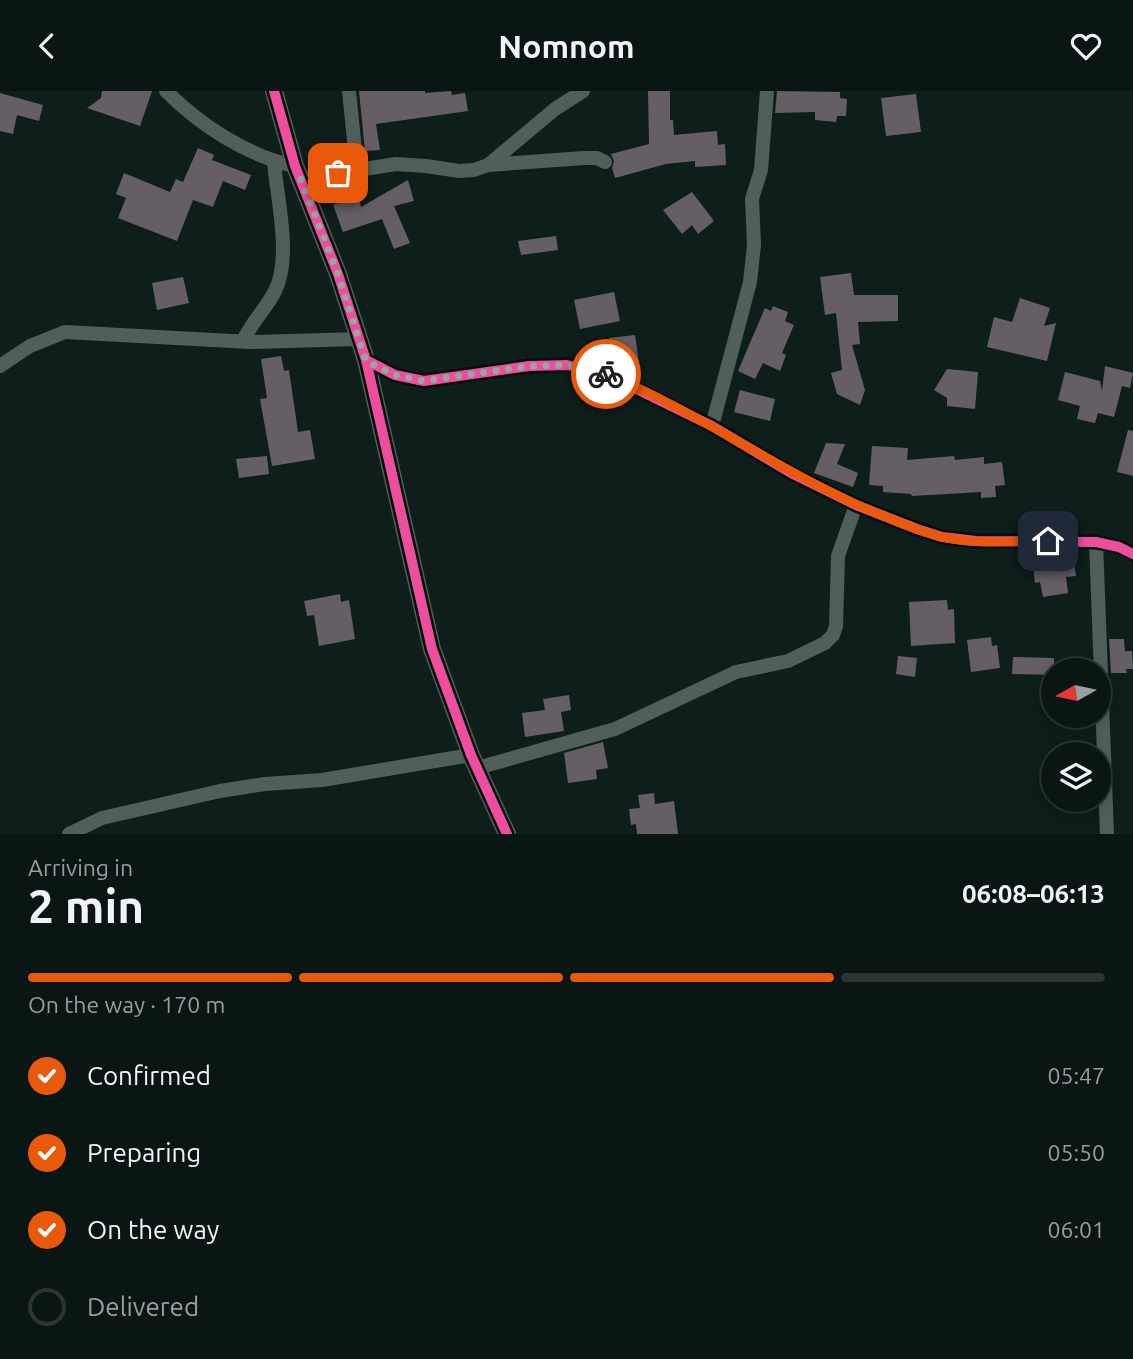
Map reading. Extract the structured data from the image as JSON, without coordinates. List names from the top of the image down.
{
  "north": "left",
  "page": {
    "header": "Nomnom",
    "heading": ["2 min", "Arriving in", "06:08–06:13"],
    "bar": "On the way · 170 m",
    "list": [
      ["Confirmed", "05:47"],
      ["Preparing", "05:50"],
      ["On the way", "06:01"],
      "Delivered"
    ]
  }
}
